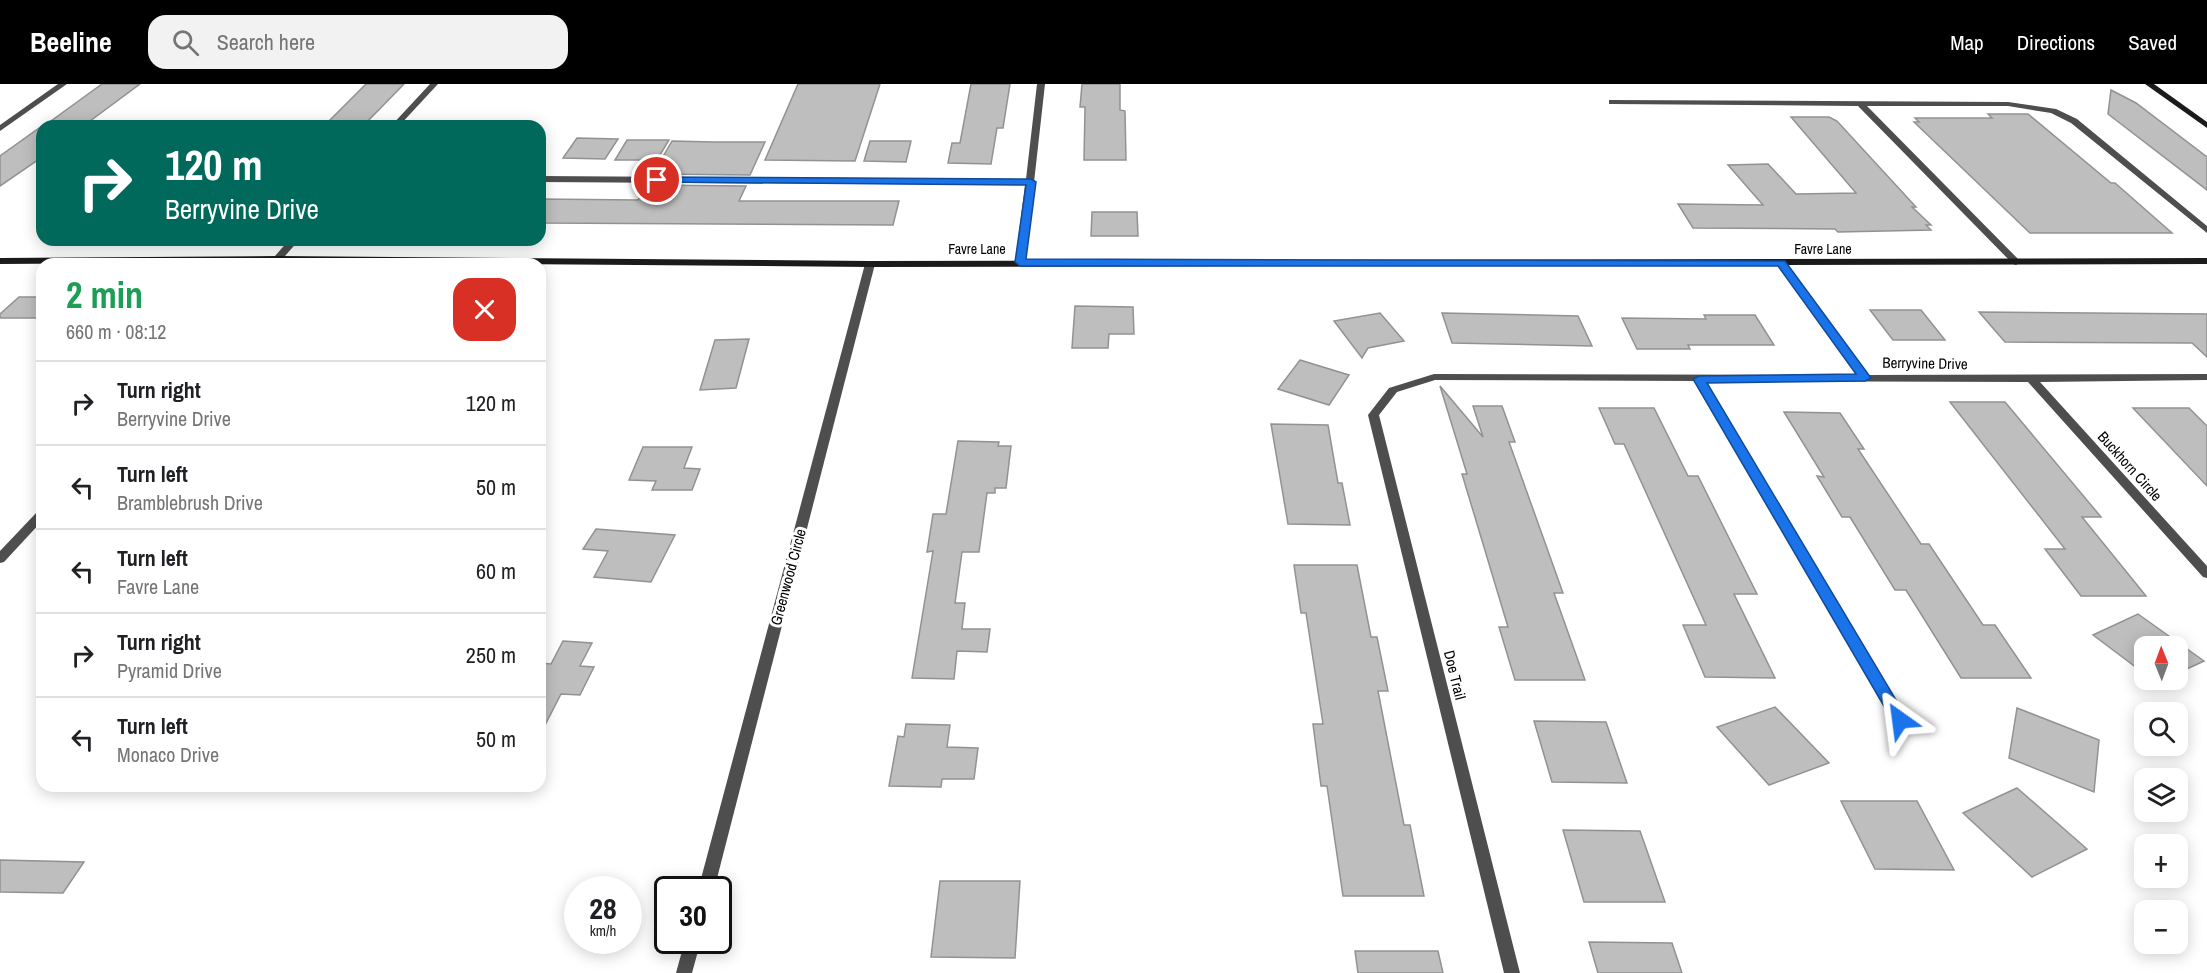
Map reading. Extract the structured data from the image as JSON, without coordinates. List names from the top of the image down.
{
  "streets": {
    "street": [
      "Favre Lane",
      "Berryvine Drive",
      "Buckhorn Circle",
      "Greenwood Circle",
      "Doe Trail"
    ]
  },
  "crossings": [
    ["Favre Lane", "Greenwood Circle"],
    ["Berryvine Drive", "Buckhorn Circle"],
    ["Berryvine Drive", "Doe Trail"]
  ],
  "north": "top",
  "page": {
    "header": "Beeline",
    "search": "Search here",
    "nav": ["Map", "Directions", "Saved"],
    "turn": ["120 m", "Berryvine Drive"],
    "heading": ["2 min", "660 m · 08:12"],
    "list": [
      {
        "name": "Turn right",
        "note": "Berryvine Drive",
        "value": "120 m"
      },
      {
        "name": "Turn left",
        "note": "Bramblebrush Drive",
        "value": "50 m"
      },
      {
        "name": "Turn left",
        "note": "Favre Lane",
        "value": "60 m"
      },
      {
        "name": "Turn right",
        "note": "Pyramid Drive",
        "value": "250 m"
      },
      {
        "name": "Turn left",
        "note": "Monaco Drive",
        "value": "50 m"
      }
    ],
    "map_buttons": ["+", "−"],
    "speed": "28 km/h",
    "limit": "30"
  }
}
